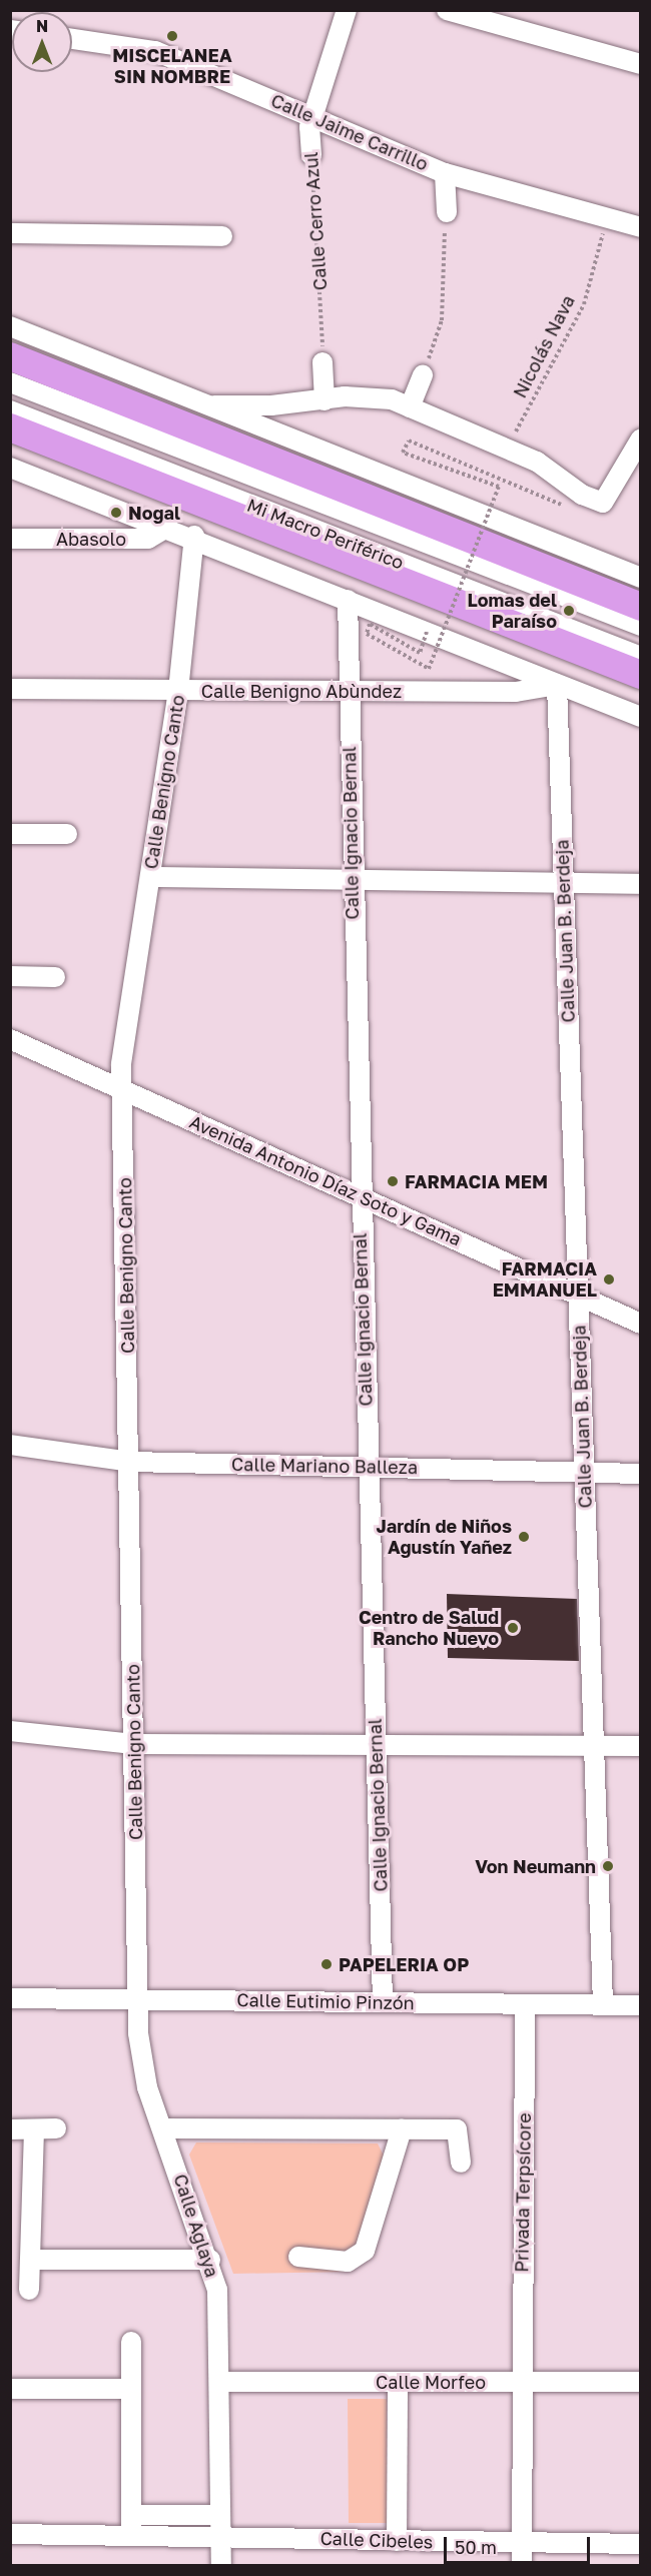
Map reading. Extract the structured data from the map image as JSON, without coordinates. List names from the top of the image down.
{
  "streets": {
    "street": [
      "Calle Jaime Carrillo",
      "Calle Cerro Azul",
      "Mi Macro Periférico",
      "Abasolo",
      "Calle Benigno Abùndez",
      "Calle Benigno Canto",
      "Calle Ignacio Bernal",
      "Calle Juan B. Berdeja",
      "Avenida Antonio Díaz Soto y Gama",
      "Calle Mariano Balleza",
      "Calle Eutimio Pinzón",
      "Privada Terpsícore",
      "Calle Aglaya",
      "Calle Morfeo",
      "Calle Cibeles"
    ],
    "path": ["Nicolás Nava"]
  },
  "crossings": [
    ["Calle Jaime Carrillo", "Calle Cerro Azul"],
    ["Calle Jaime Carrillo", "Nicolás Nava"],
    ["Calle Benigno Abùndez", "Calle Benigno Canto"],
    ["Calle Benigno Abùndez", "Calle Ignacio Bernal"],
    ["Calle Benigno Abùndez", "Calle Juan B. Berdeja"],
    ["Calle Benigno Canto", "Avenida Antonio Díaz Soto y Gama"],
    ["Calle Benigno Canto", "Calle Mariano Balleza"],
    ["Calle Benigno Canto", "Calle Eutimio Pinzón"],
    ["Calle Benigno Canto", "Calle Aglaya"],
    ["Calle Ignacio Bernal", "Avenida Antonio Díaz Soto y Gama"],
    ["Calle Ignacio Bernal", "Calle Mariano Balleza"],
    ["Calle Ignacio Bernal", "Calle Eutimio Pinzón"],
    ["Calle Juan B. Berdeja", "Avenida Antonio Díaz Soto y Gama"],
    ["Calle Juan B. Berdeja", "Calle Mariano Balleza"],
    ["Calle Juan B. Berdeja", "Calle Eutimio Pinzón"],
    ["Calle Eutimio Pinzón", "Privada Terpsícore"],
    ["Calle Eutimio Pinzón", "Calle Aglaya"],
    ["Privada Terpsícore", "Calle Morfeo"],
    ["Privada Terpsícore", "Calle Cibeles"],
    ["Calle Aglaya", "Calle Morfeo"],
    ["Calle Aglaya", "Calle Cibeles"]
  ],
  "places": [
    "MISCELANEA SIN NOMBRE",
    "Nogal",
    "Lomas del Paraíso",
    "FARMACIA MEM",
    "FARMACIA EMMANUEL",
    "Jardín de Niños Agustín Yañez",
    "Centro de Salud Rancho Nuevo",
    "Von Neumann",
    "PAPELERIA OP"
  ],
  "scale_bar": "50 m",
  "north": "top"
}
